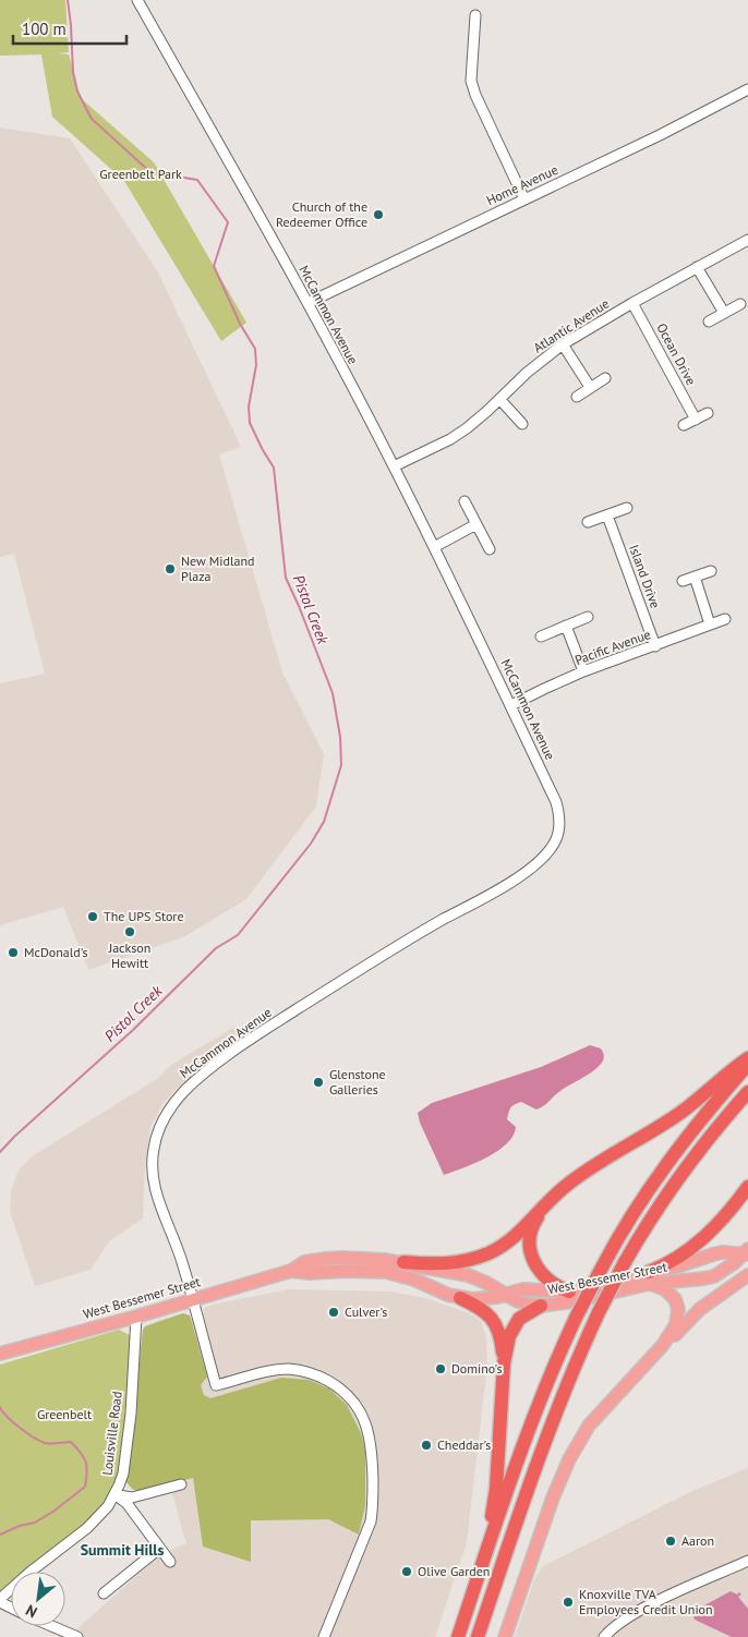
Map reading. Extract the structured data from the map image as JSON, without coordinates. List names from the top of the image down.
{
  "streets": {
    "main road": ["West Bessemer Street"],
    "street": [
      "Home Avenue",
      "McCammon Avenue",
      "Atlantic Avenue",
      "Ocean Drive",
      "Island Drive",
      "Pacific Avenue",
      "Louisville Road"
    ]
  },
  "crossings": [
    ["Home Avenue", "McCammon Avenue"],
    ["McCammon Avenue", "Atlantic Avenue"],
    ["McCammon Avenue", "Pacific Avenue"],
    ["McCammon Avenue", "West Bessemer Street"],
    ["Atlantic Avenue", "Ocean Drive"],
    ["Island Drive", "Pacific Avenue"],
    ["West Bessemer Street", "Louisville Road"]
  ],
  "districts": ["Summit Hills"],
  "water": ["Pistol Creek"],
  "parks": ["Greenbelt Park", "Greenbelt"],
  "places": [
    "Church of the Redeemer Office",
    "New Midland Plaza",
    "The UPS Store",
    "Jackson Hewitt",
    "McDonald's",
    "Glenstone Galleries",
    "Culver's",
    "Domino's",
    "Cheddar's",
    "Aaron",
    "Olive Garden",
    "Knoxville TVA Employees Credit Union"
  ],
  "scale_bar": "100 m",
  "north": "bottom left"
}
